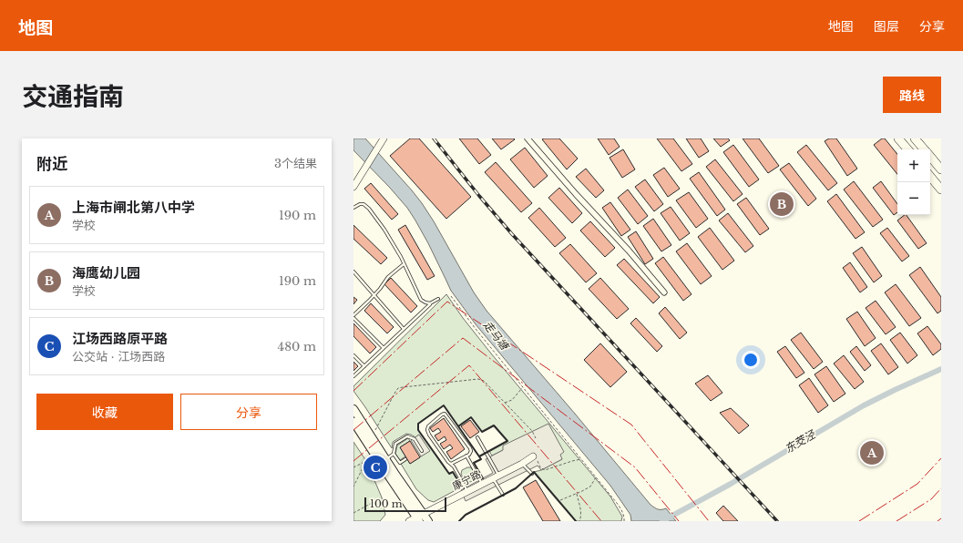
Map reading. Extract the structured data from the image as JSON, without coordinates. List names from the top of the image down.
{
  "streets": {
    "street": ["康宁路"]
  },
  "water": ["走马塘", "东茭泾"],
  "scale_bar": "100 m",
  "page": {
    "header": "地图",
    "nav": ["地图", "图层", "分享"],
    "title": "交通指南",
    "buttons": [
      "路线",
      ["收藏", "分享"]
    ],
    "heading": ["附近", "3个结果"],
    "map_buttons": ["+", "−"],
    "list": [
      {
        "mark": "A",
        "name": "上海市闸北第八中学",
        "note": "学校",
        "value": "190 m"
      },
      {
        "mark": "B",
        "name": "海鹰幼儿园",
        "note": "学校",
        "value": "190 m"
      },
      {
        "mark": "C",
        "name": "江场西路原平路",
        "note": "公交站 · 江场西路",
        "value": "480 m"
      }
    ],
    "pins": ["B", "A", "C"],
    "scale": "100 m"
  }
}
